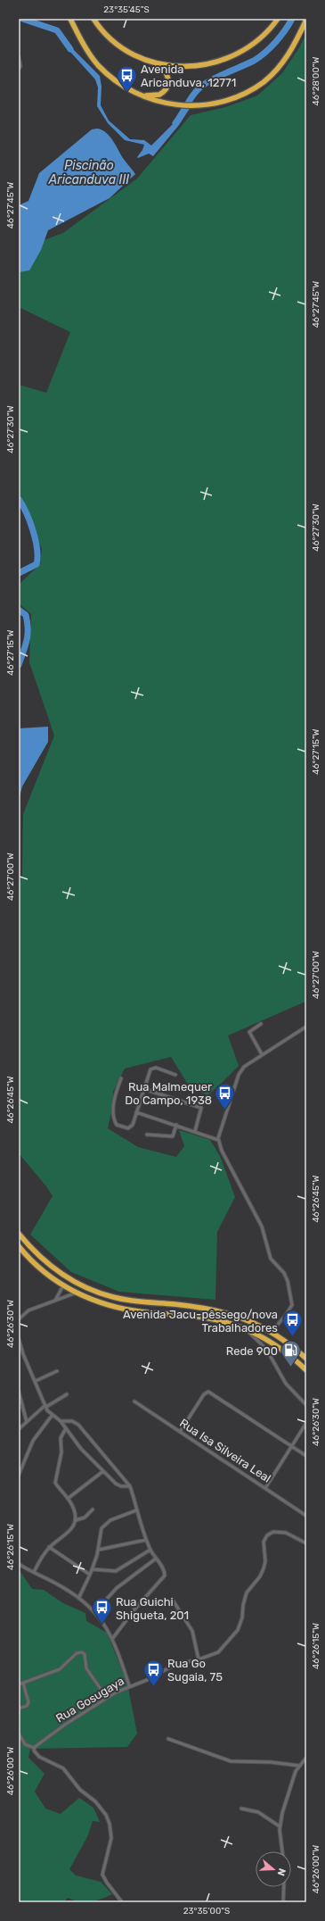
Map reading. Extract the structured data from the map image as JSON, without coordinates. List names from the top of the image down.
{
  "streets": {
    "street": ["Rua Isa Silveira Leal", "Rua Gosugaya"]
  },
  "water": ["Piscinão Aricanduva III"],
  "places": {
    "bus stop": [
      "Avenida Aricanduva, 12771",
      "Rua Malmequer Do Campo, 1938",
      "Avenida Jacu-pêssego/nova Trabalhadores",
      "Rua Guichi Shigueta, 201",
      "Rua Go Sugaia, 75"
    ],
    "fuel station": ["Rede 900"]
  },
  "north": "right",
  "coordinates": [
    "23°35'45\"S",
    "46°28'00\"W",
    "46°27'45\"W",
    "46°27'30\"W",
    "46°27'15\"W",
    "46°27'00\"W",
    "46°26'45\"W",
    "46°26'30\"W",
    "46°26'15\"W",
    "46°26'00\"W",
    "23°35'00\"S"
  ]
}
